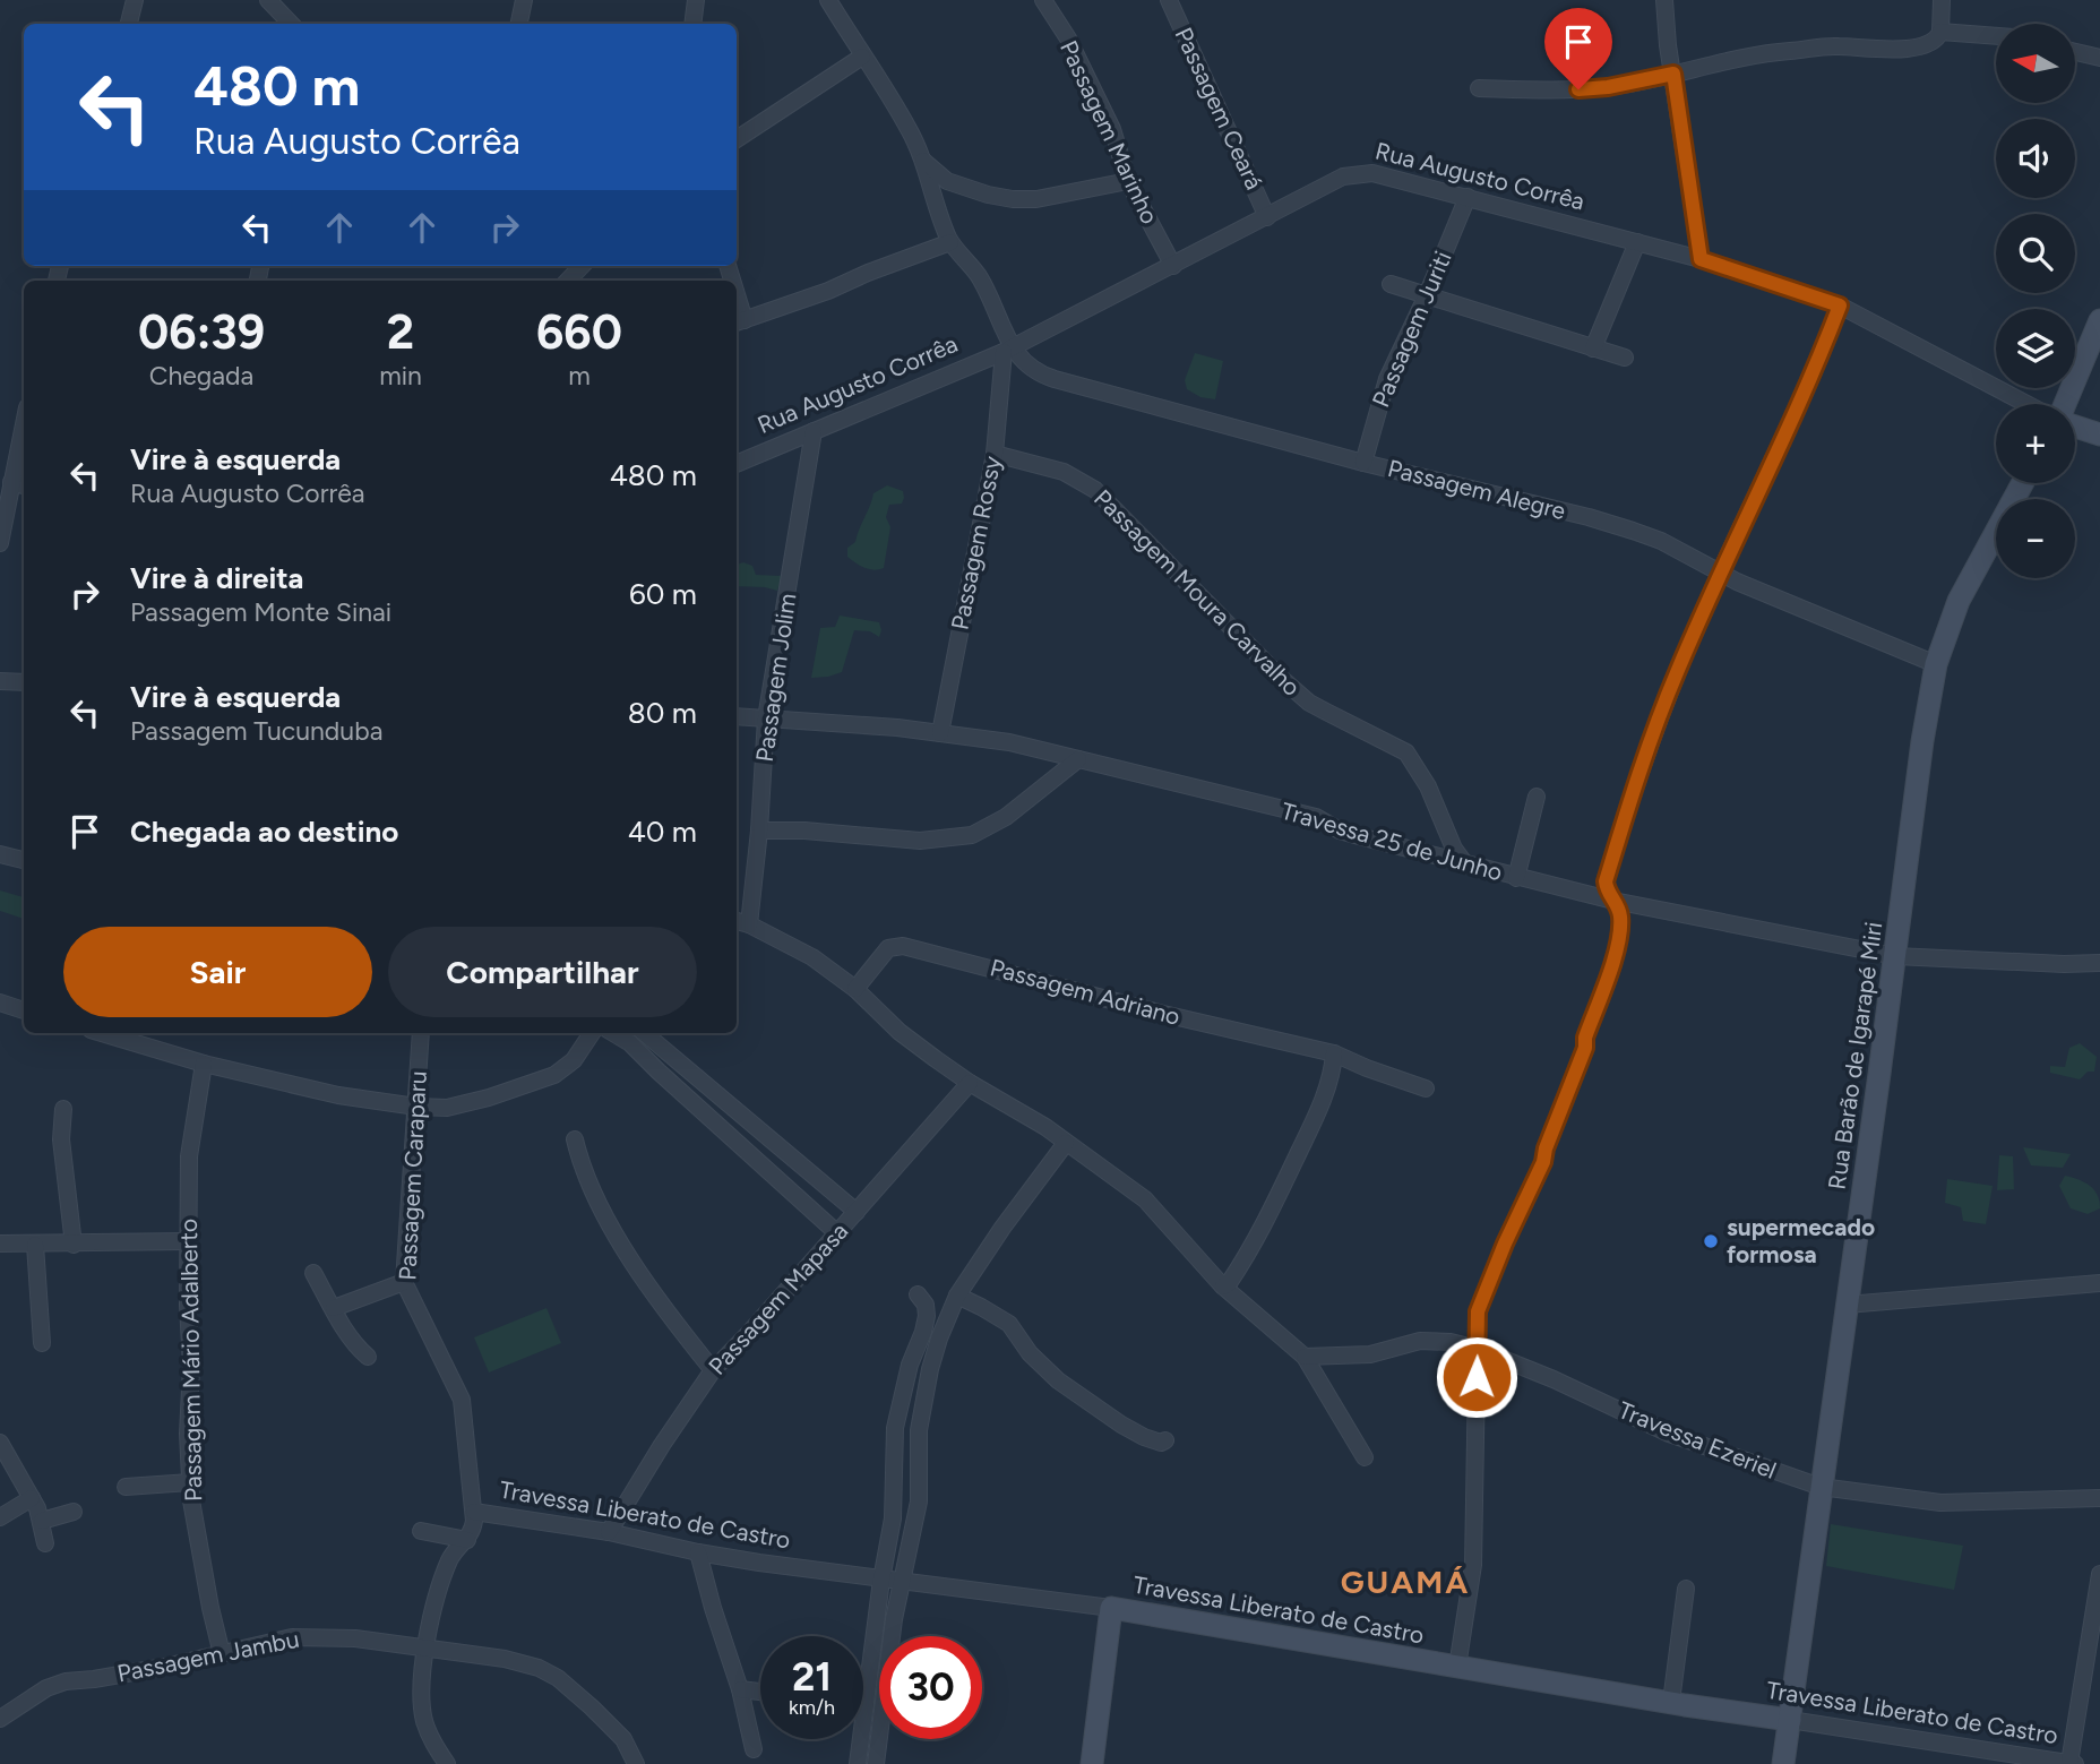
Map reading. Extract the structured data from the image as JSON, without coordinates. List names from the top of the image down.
{
  "streets": {
    "main road": ["Rua Barão de Igarapé Miri", "Travessa Liberato de Castro"],
    "street": [
      "Passagem Ceará",
      "Passagem Marinho",
      "Rua Augusto Corrêa",
      "Passagem Juriti",
      "Passagem Alegre",
      "Passagem Rossy",
      "Passagem Moura Carvalho",
      "Passagem Jolim",
      "Travessa 25 de Junho",
      "Passagem Adriano",
      "Passagem Caraparu",
      "Passagem Mapasa",
      "Passagem Mário Adalberto",
      "Travessa Ezeriel",
      "Passagem Jambu"
    ]
  },
  "crossings": [
    ["Passagem Ceará", "Rua Augusto Corrêa"],
    ["Passagem Marinho", "Rua Augusto Corrêa"],
    ["Rua Augusto Corrêa", "Passagem Juriti"],
    ["Rua Augusto Corrêa", "Passagem Alegre"],
    ["Rua Augusto Corrêa", "Passagem Rossy"],
    ["Rua Augusto Corrêa", "Passagem Jolim"],
    ["Passagem Juriti", "Passagem Alegre"],
    ["Passagem Alegre", "Passagem Rossy"],
    ["Passagem Alegre", "Rua Barão de Igarapé Miri"],
    ["Passagem Rossy", "Passagem Moura Carvalho"],
    ["Passagem Rossy", "Travessa 25 de Junho"],
    ["Passagem Moura Carvalho", "Travessa 25 de Junho"],
    ["Passagem Jolim", "Travessa 25 de Junho"],
    ["Travessa 25 de Junho", "Rua Barão de Igarapé Miri"],
    ["Rua Barão de Igarapé Miri", "Travessa Ezeriel"],
    ["Rua Barão de Igarapé Miri", "Travessa Liberato de Castro"],
    ["Passagem Caraparu", "Travessa Liberato de Castro"],
    ["Passagem Caraparu", "Passagem Jambu"],
    ["Passagem Mapasa", "Travessa Liberato de Castro"],
    ["Passagem Mário Adalberto", "Passagem Jambu"]
  ],
  "districts": ["GUAMÁ"],
  "places": ["supermecado formosa"],
  "north": "left",
  "page": {
    "map_buttons": ["+", "−"],
    "turn": ["480 m", "Rua Augusto Corrêa"],
    "eta": [
      "06:39",
      "Chegada",
      "2",
      "min",
      "660",
      "m"
    ],
    "list": [
      {
        "name": "Vire à esquerda",
        "note": "Rua Augusto Corrêa",
        "value": "480 m"
      },
      {
        "name": "Vire à direita",
        "note": "Passagem Monte Sinai",
        "value": "60 m"
      },
      {
        "name": "Vire à esquerda",
        "note": "Passagem Tucunduba",
        "value": "80 m"
      },
      {
        "name": "Chegada ao destino",
        "value": "40 m"
      }
    ],
    "buttons": ["Sair", "Compartilhar"],
    "speed": "21 km/h",
    "limit": "30"
  }
}
